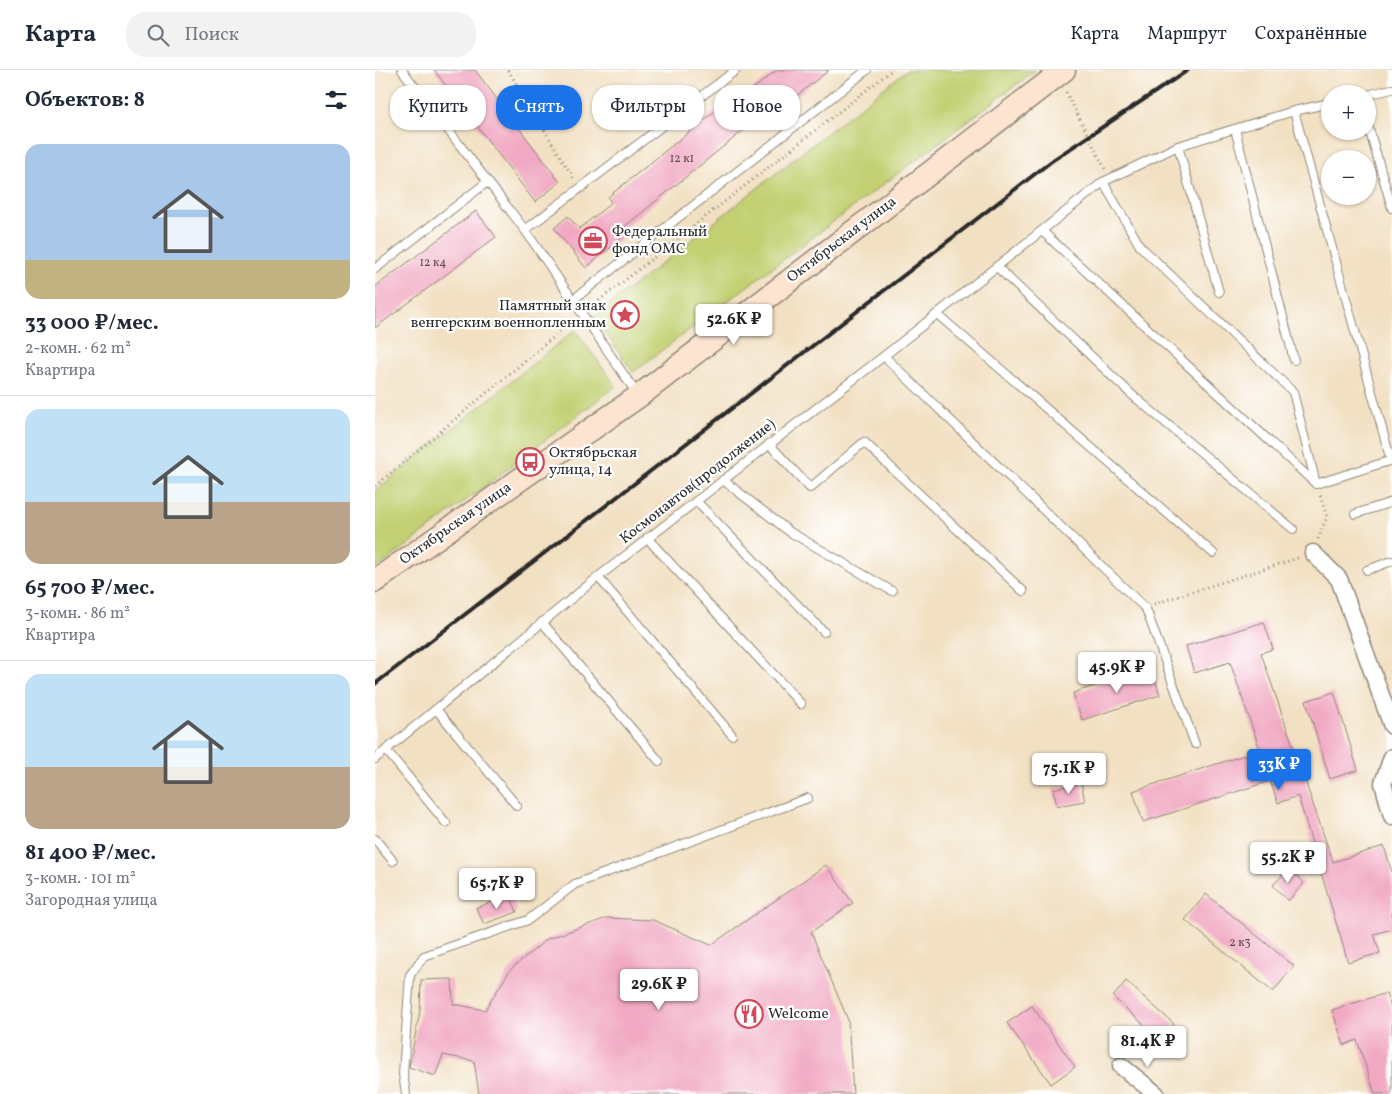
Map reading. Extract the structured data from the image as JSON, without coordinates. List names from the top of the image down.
{
  "streets": {
    "main road": ["Октябрьская улица"],
    "lane": ["Космонавтов(продолжение)"]
  },
  "places": {
    "office": ["Федеральный фонд ОМС"],
    "place": ["Памятный знак венгерским военнопленным"],
    "bus stop": ["Октябрьская улица, 14"],
    "restaurant": ["Welcome"]
  },
  "house_numbers": ["12 к1", "12 к4", "2 к3"],
  "page": {
    "header": "Карта",
    "search": "Поиск",
    "nav": ["Карта", "Маршрут", "Сохранённые"],
    "heading": "Объектов: 8",
    "map_buttons": ["+", "−"],
    "chip": [
      "Купить",
      "Снять",
      "Фильтры",
      "Новое"
    ],
    "list": [
      {
        "name": "33 000 ₽/мес.",
        "note": "2-комн. · 62 m² · Квартира"
      },
      {
        "name": "65 700 ₽/мес.",
        "note": "3-комн. · 86 m² · Квартира"
      },
      {
        "name": "81 400 ₽/мес.",
        "note": "3-комн. · 101 m² · Загородная улица"
      }
    ],
    "price": [
      "52.6K ₽",
      "45.9K ₽",
      "33K ₽",
      "75.1K ₽",
      "55.2K ₽",
      "65.7K ₽",
      "29.6K ₽",
      "81.4K ₽"
    ]
  }
}
